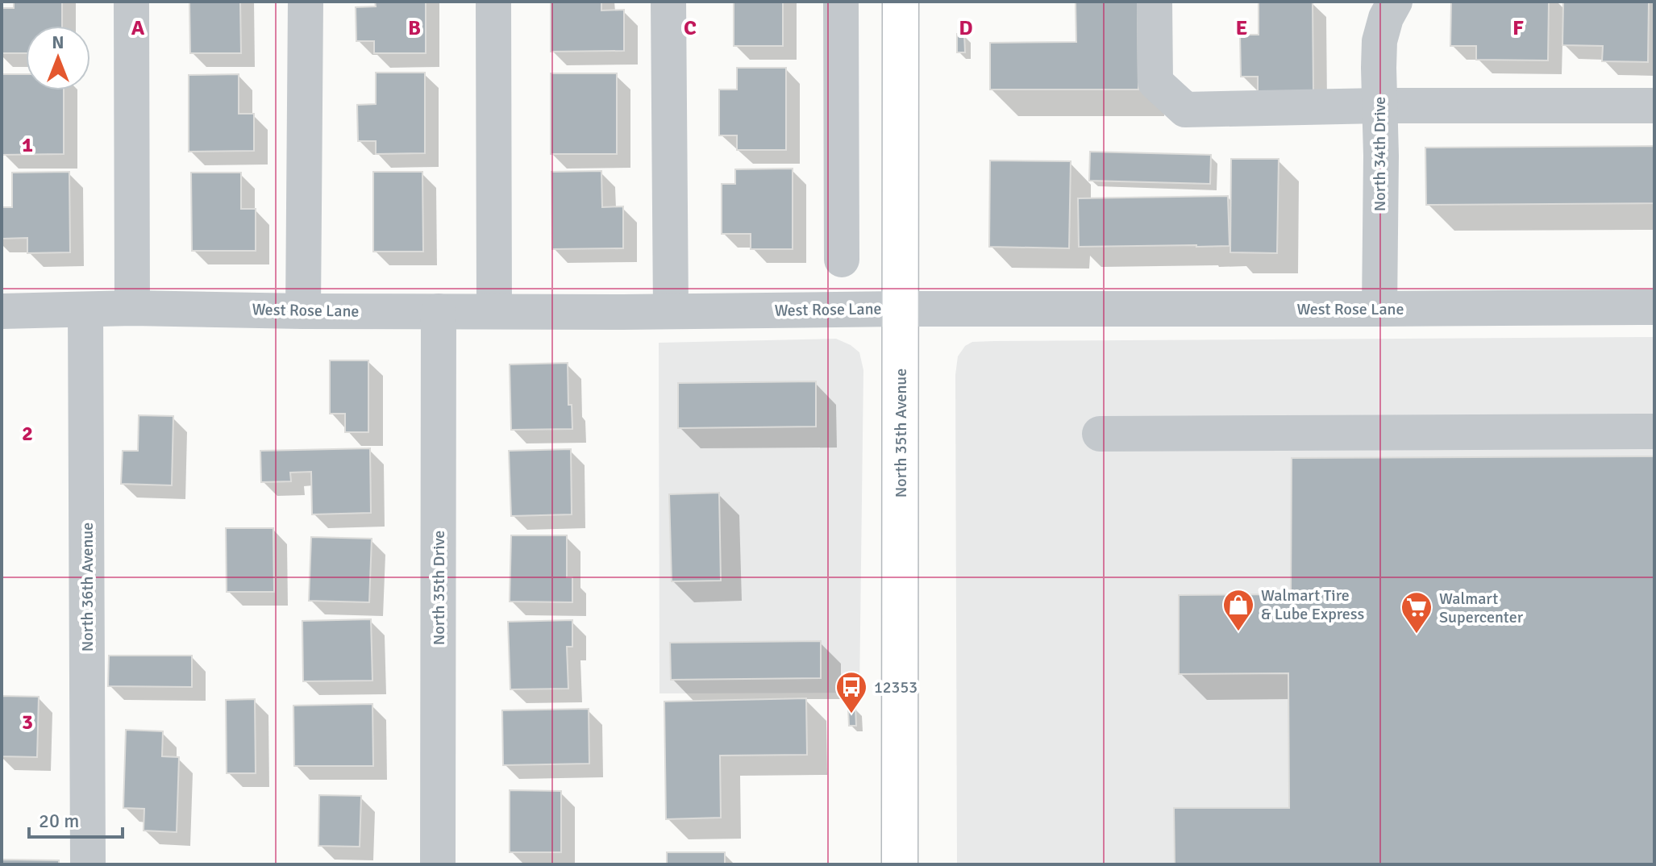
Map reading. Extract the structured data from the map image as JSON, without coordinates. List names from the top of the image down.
{
  "streets": {
    "main road": ["North 35th Avenue"],
    "street": [
      "North 34th Drive",
      "West Rose Lane",
      "North 36th Avenue",
      "North 35th Drive"
    ]
  },
  "crossings": [
    ["North 34th Drive", "West Rose Lane"],
    ["West Rose Lane", "North 35th Avenue"],
    ["West Rose Lane", "North 36th Avenue"],
    ["West Rose Lane", "North 35th Drive"]
  ],
  "places": {
    "shop": ["Walmart Tire & Lube Express"],
    "supermarket": ["Walmart Supercenter"],
    "bus stop": ["12353"]
  },
  "scale_bar": "20 m",
  "north": "top",
  "grid": {
    "columns": [
      "A",
      "B",
      "C",
      "D",
      "E",
      "F"
    ],
    "rows": ["1", "2", "3"]
  }
}
